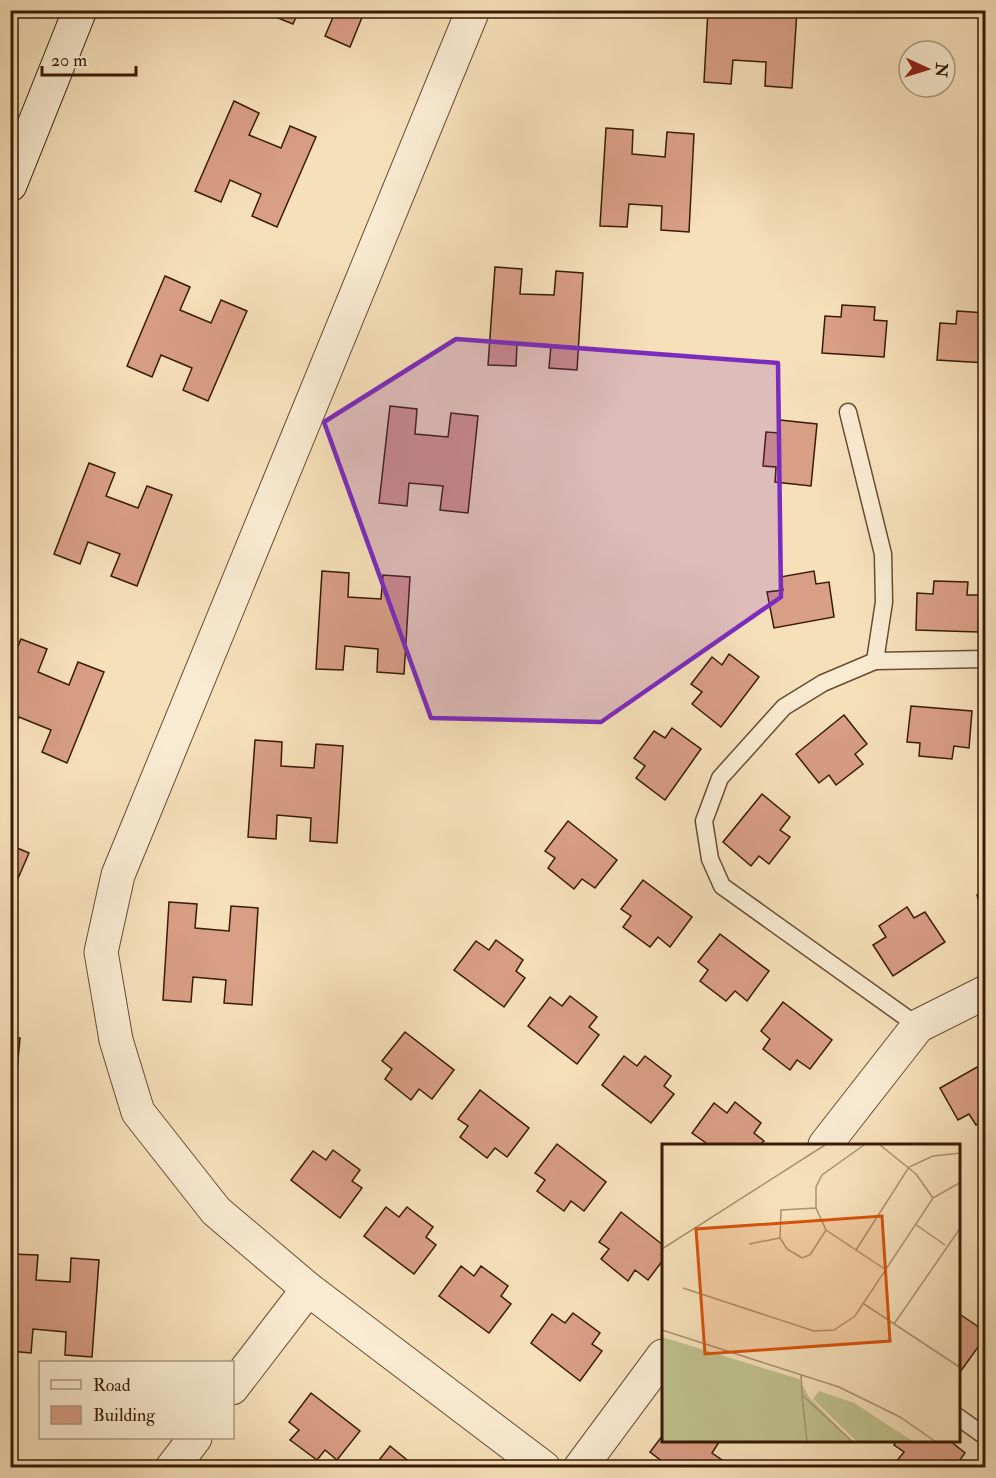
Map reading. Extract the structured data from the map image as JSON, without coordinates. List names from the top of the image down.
{
  "legend": ["Road", "Building"],
  "scale_bar": "20 m",
  "north": "right"
}
